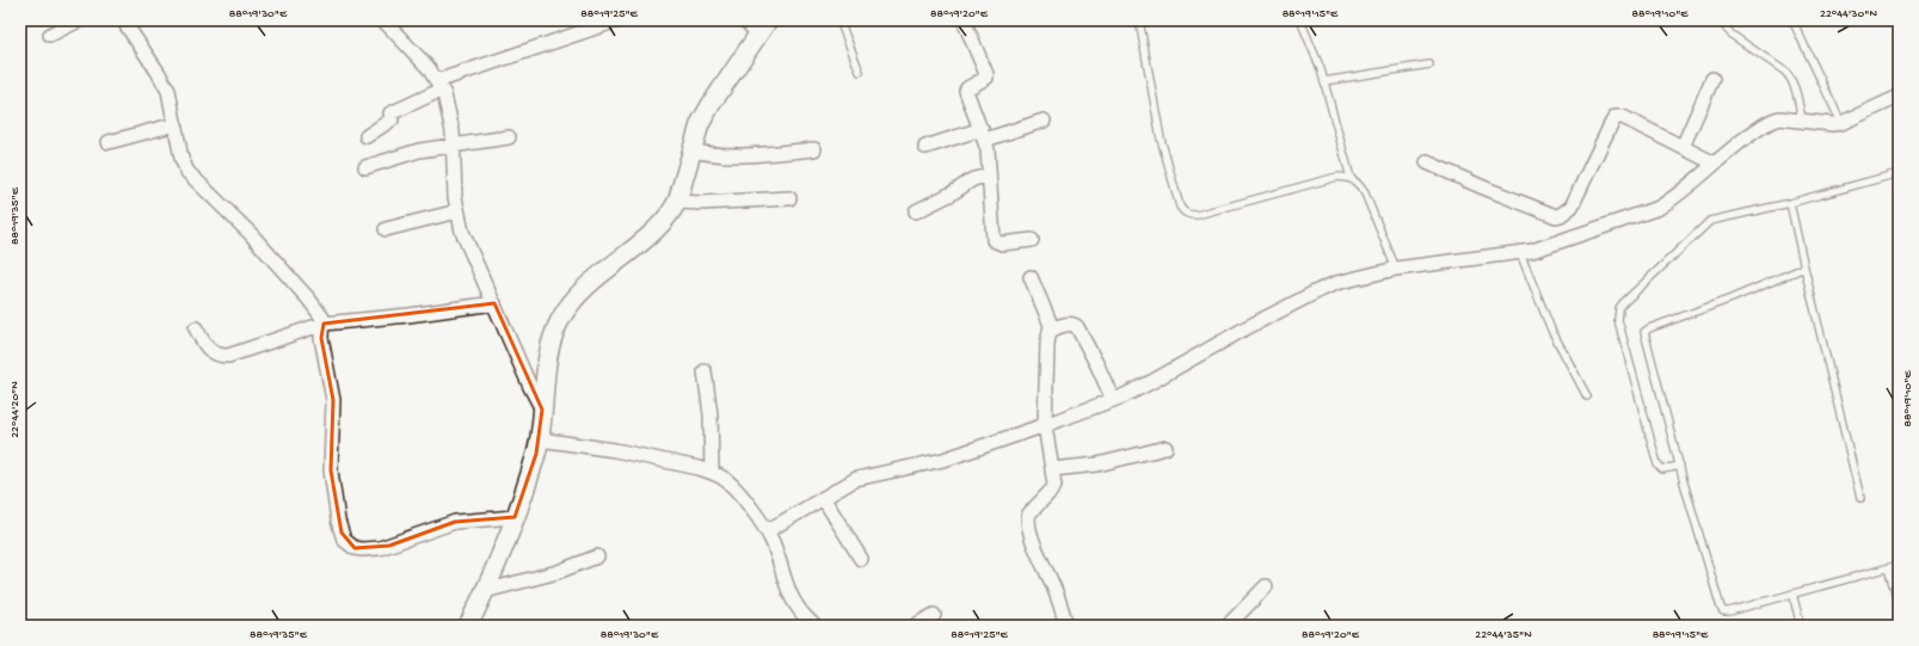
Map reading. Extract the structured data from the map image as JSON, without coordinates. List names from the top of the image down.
{
  "coordinates": [
    "88°19'30\"E",
    "88°19'25\"E",
    "88°19'20\"E",
    "88°19'15\"E",
    "88°19'10\"E",
    "22°44'30\"N",
    "88°19'35\"E",
    "22°44'20\"N",
    "22°44'35\"N"
  ]
}
